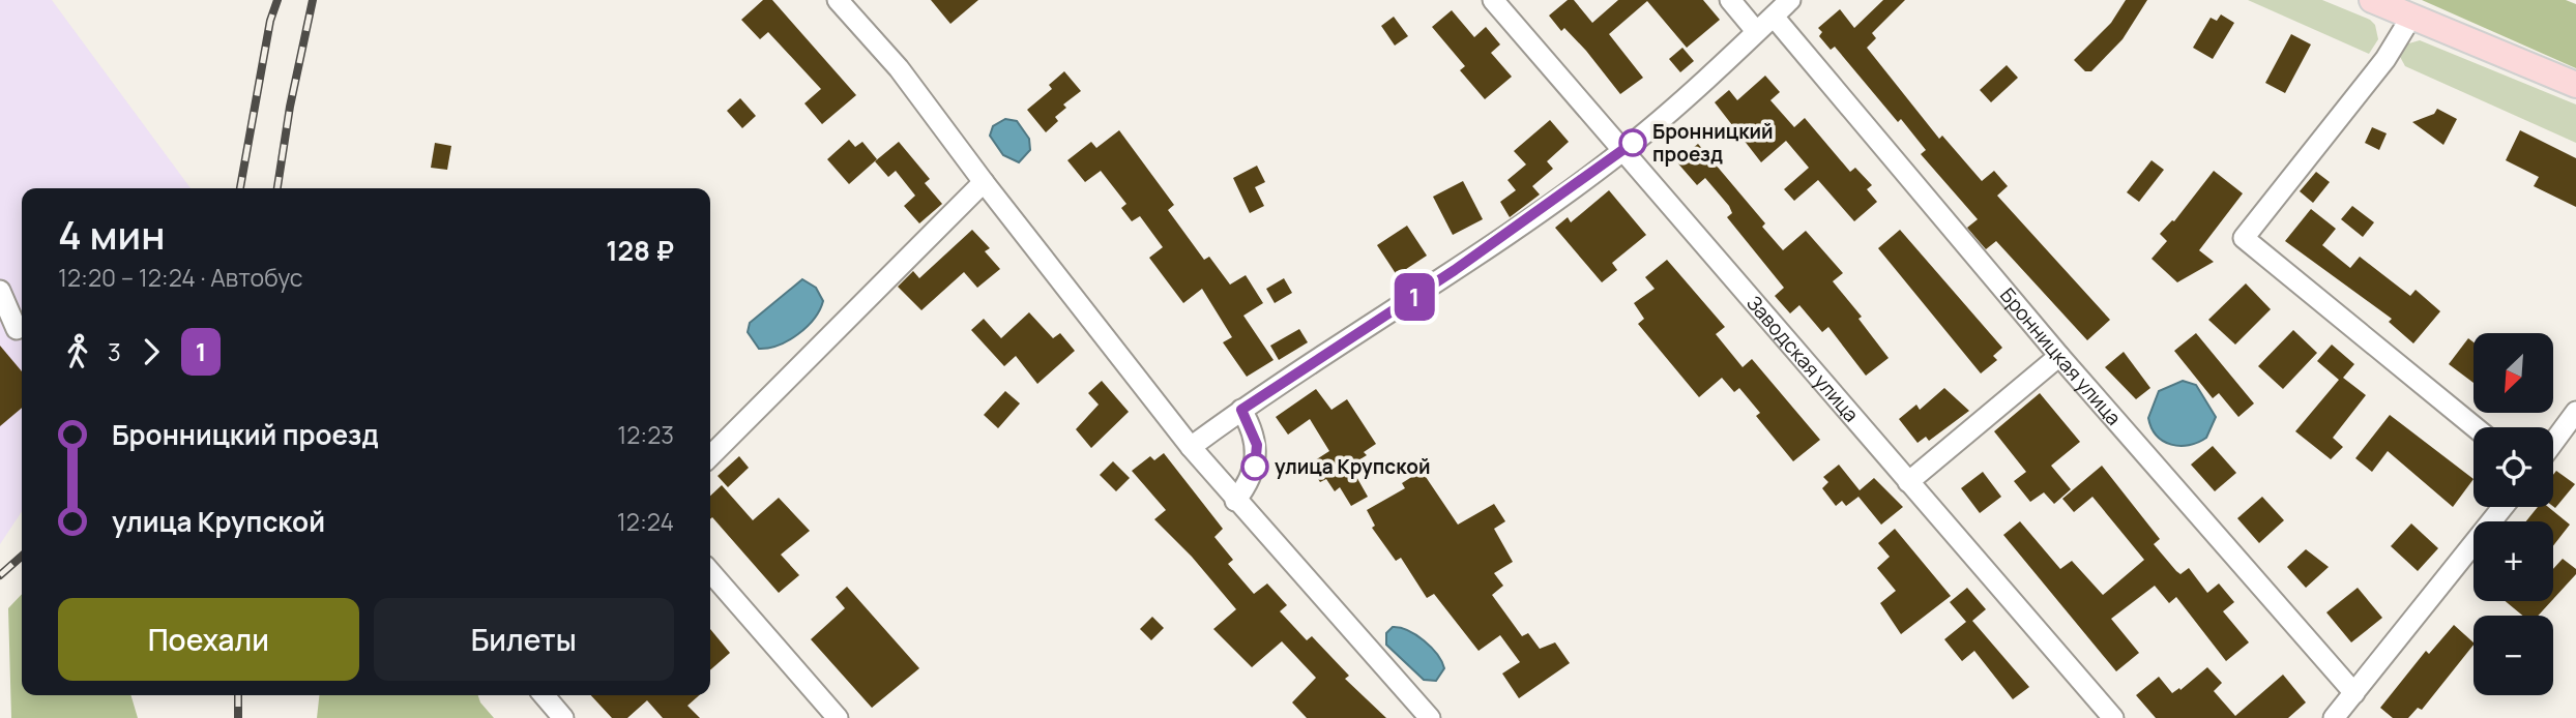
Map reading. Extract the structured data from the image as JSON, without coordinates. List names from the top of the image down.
{
  "streets": {
    "street": ["Бронницкая улица", "Заводская улица"]
  },
  "places": ["Бронницкий проезд", "улица Крупской"],
  "lines": ["bus line 1"],
  "north": "bottom left",
  "page": {
    "on_map": "1",
    "heading": ["4 мин", "12:20 – 12:24 · Автобус", "128 ₽"],
    "legs": ["3", "1"],
    "map_buttons": ["+", "−"],
    "list": [
      {
        "name": "Бронницкий проезд",
        "value": "12:23"
      },
      {
        "name": "улица Крупской",
        "value": "12:24"
      }
    ],
    "buttons": ["Поехали", "Билеты"]
  }
}
